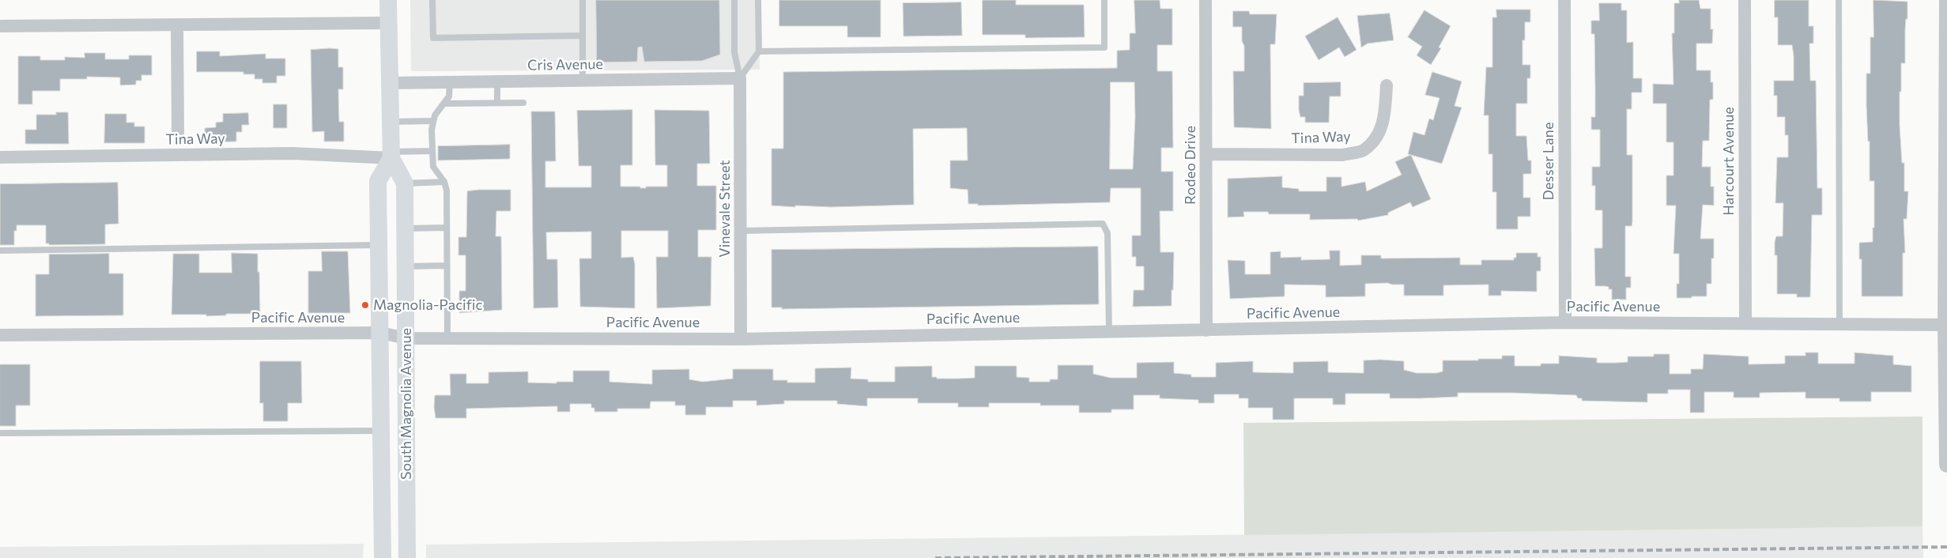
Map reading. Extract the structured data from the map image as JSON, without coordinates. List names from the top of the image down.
{
  "streets": {
    "main road": ["South Magnolia Avenue"],
    "street": [
      "Cris Avenue",
      "Tina Way",
      "Desser Lane",
      "Harcourt Avenue",
      "Rodeo Drive",
      "Vinevale Street",
      "Pacific Avenue"
    ]
  },
  "crossings": [
    ["Cris Avenue", "Vinevale Street"],
    ["Cris Avenue", "South Magnolia Avenue"],
    ["Tina Way", "Rodeo Drive"],
    ["Tina Way", "South Magnolia Avenue"],
    ["Desser Lane", "Pacific Avenue"],
    ["Harcourt Avenue", "Pacific Avenue"],
    ["Rodeo Drive", "Pacific Avenue"],
    ["Vinevale Street", "Pacific Avenue"],
    ["Pacific Avenue", "South Magnolia Avenue"]
  ],
  "places": ["Magnolia-Pacific"]
}
